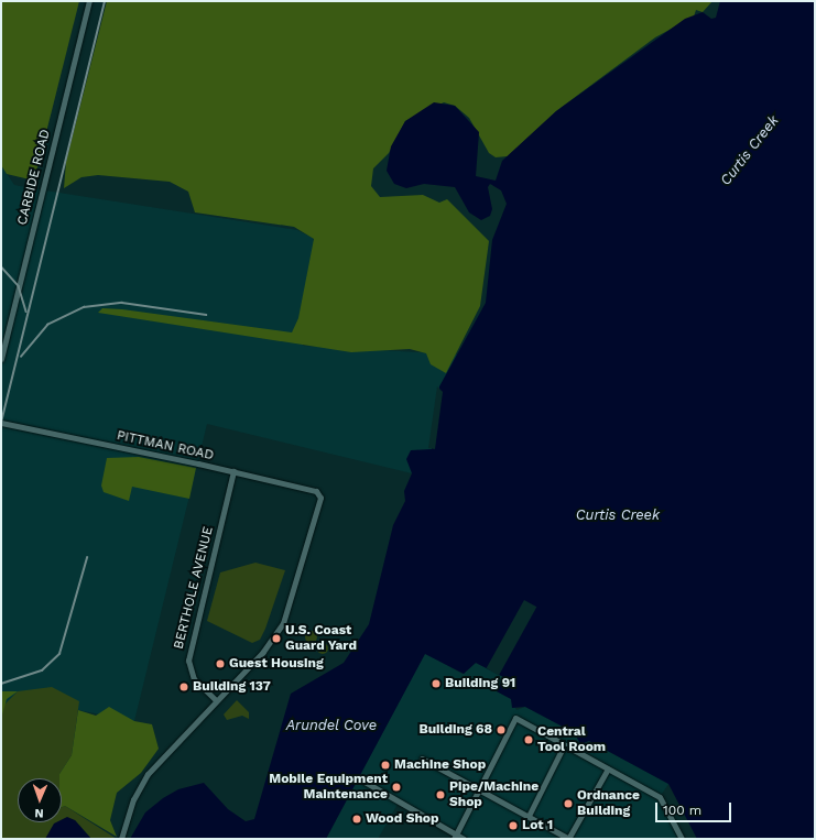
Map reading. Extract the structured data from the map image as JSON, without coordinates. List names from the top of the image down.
{
  "streets": {
    "street": ["CARBIDE ROAD", "PITTMAN ROAD", "BERTHOLE AVENUE"]
  },
  "crossings": [
    ["PITTMAN ROAD", "BERTHOLE AVENUE"]
  ],
  "water": ["Curtis Creek", "Arundel Cove"],
  "places": [
    "U.S. Coast Guard Yard",
    "Guest Housing",
    "Building 91",
    "Building 137",
    "Building 68",
    "Central Tool Room",
    "Machine Shop",
    "Mobile Equipment Maintenance",
    "Pipe/Machine Shop",
    "Ordnance Building",
    "Wood Shop",
    "Lot 1"
  ],
  "scale_bar": "100 m",
  "north": "bottom"
}
